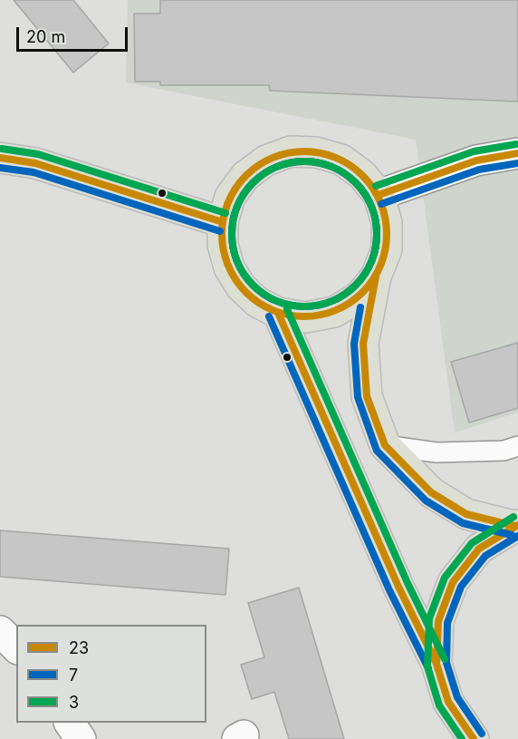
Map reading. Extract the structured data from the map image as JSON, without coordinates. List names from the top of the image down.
{
  "lines": ["transit line 3", "transit line 23", "transit line 7"],
  "legend": ["23", "7", "3"],
  "scale_bar": "20 m"
}
